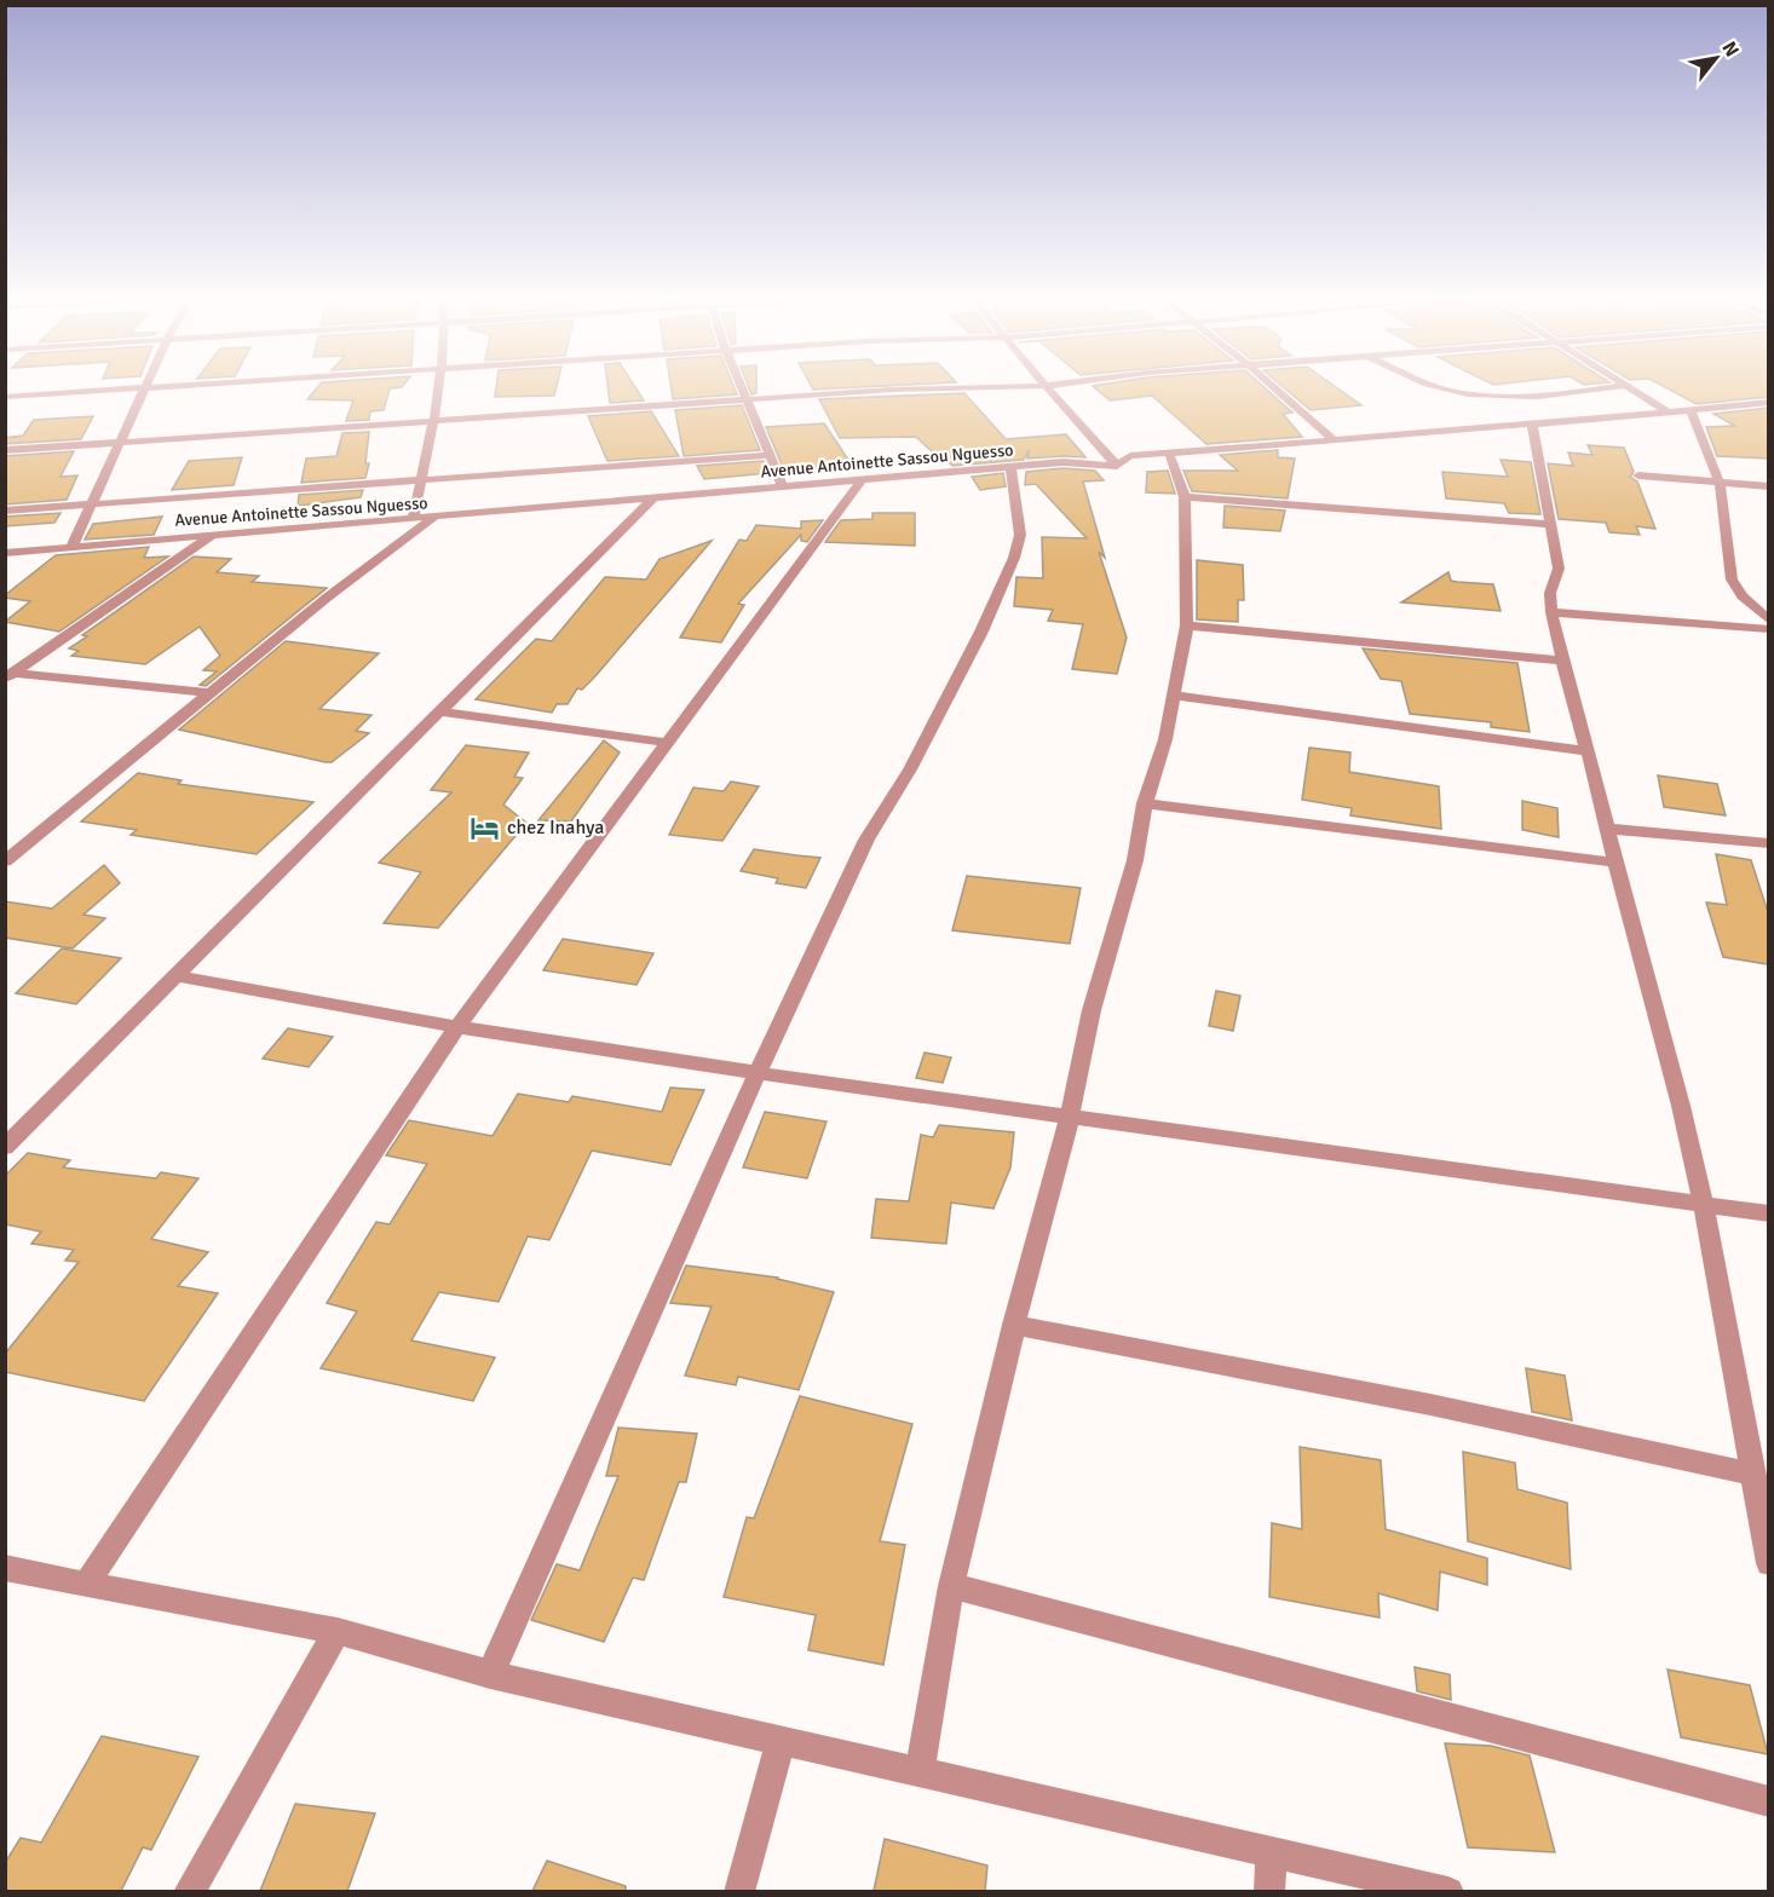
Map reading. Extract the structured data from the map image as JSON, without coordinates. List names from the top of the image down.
{
  "streets": {
    "street": ["Avenue Antoinette Sassou Nguesso"]
  },
  "places": {
    "hotel": ["chez Inahya"]
  },
  "north": "top right"
}
